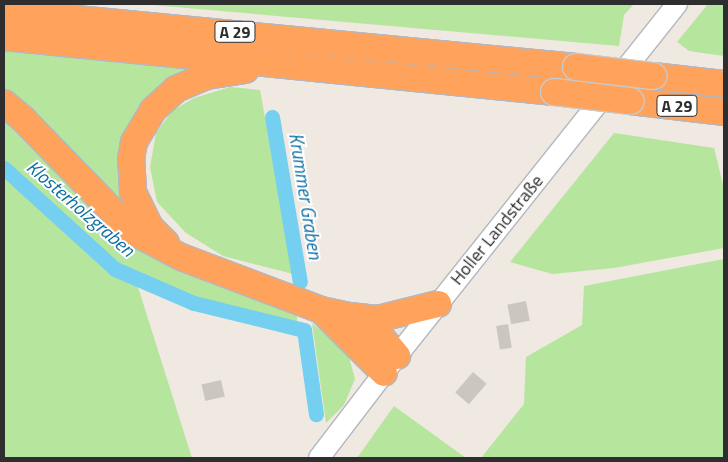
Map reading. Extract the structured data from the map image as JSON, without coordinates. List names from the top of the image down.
{
  "streets": {
    "highway": ["A 29"],
    "main road": ["Holler Landstraße"]
  },
  "water": ["Krummer Graben", "Klosterholzgraben"]
}
